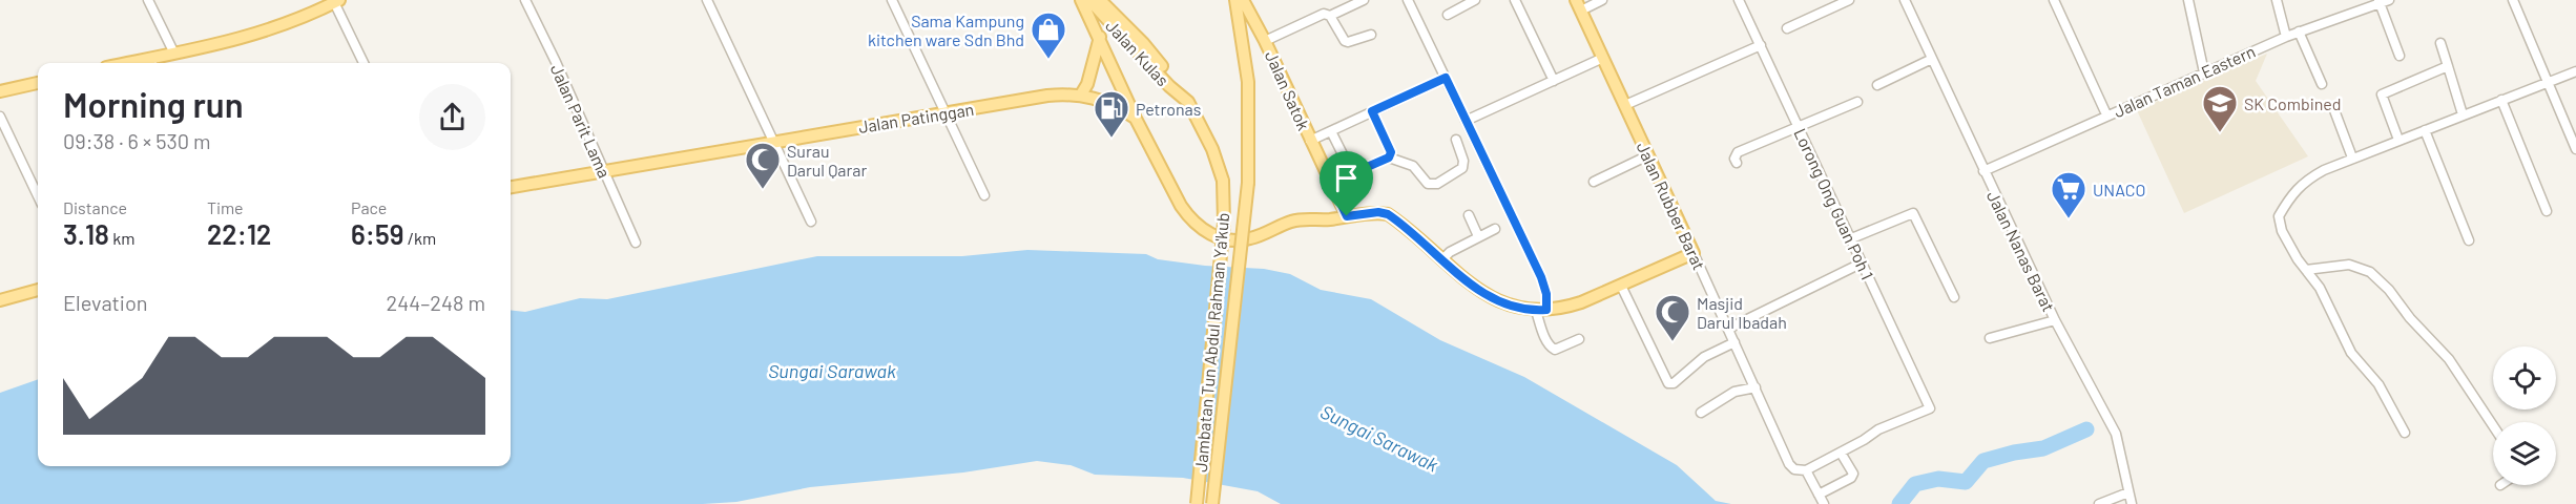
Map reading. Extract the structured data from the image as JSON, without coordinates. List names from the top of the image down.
{
  "streets": {
    "main road": [
      "Jalan Kulas",
      "Jalan Satok",
      "Jalan Patinggan",
      "Jalan Rubber Barat",
      "Jambatan Tun Abdul Rahman Ya'kub"
    ],
    "street": [
      "Jalan Taman Eastern",
      "Jalan Parit Lama",
      "Lorong Ong Guan Poh 1",
      "Jalan Nanas Barat"
    ]
  },
  "crossings": [
    ["Jalan Kulas", "Jalan Satok"],
    ["Jalan Kulas", "Jalan Patinggan"],
    ["Jalan Kulas", "Jambatan Tun Abdul Rahman Ya'kub"],
    ["Jalan Taman Eastern", "Jalan Nanas Barat"],
    ["Jalan Satok", "Jambatan Tun Abdul Rahman Ya'kub"],
    ["Jalan Patinggan", "Jalan Parit Lama"]
  ],
  "water": ["Sungai Sarawak"],
  "places": {
    "shop": ["Sama Kampung kitchen ware Sdn Bhd"],
    "school or university": ["SK Combined"],
    "fuel station": ["Petronas"],
    "mosque": ["Surau Darul Qarar", "Masjid Darul Ibadah"],
    "supermarket": ["UNACO"]
  },
  "page": {
    "heading": ["Morning run", "09:38 · 6 × 530 m"],
    "stats": [
      ["Distance", "3.18 km"],
      ["Time", "22:12"],
      ["Pace", "6:59 /km"]
    ],
    "chart": ["Elevation", "244–248 m"]
  }
}
